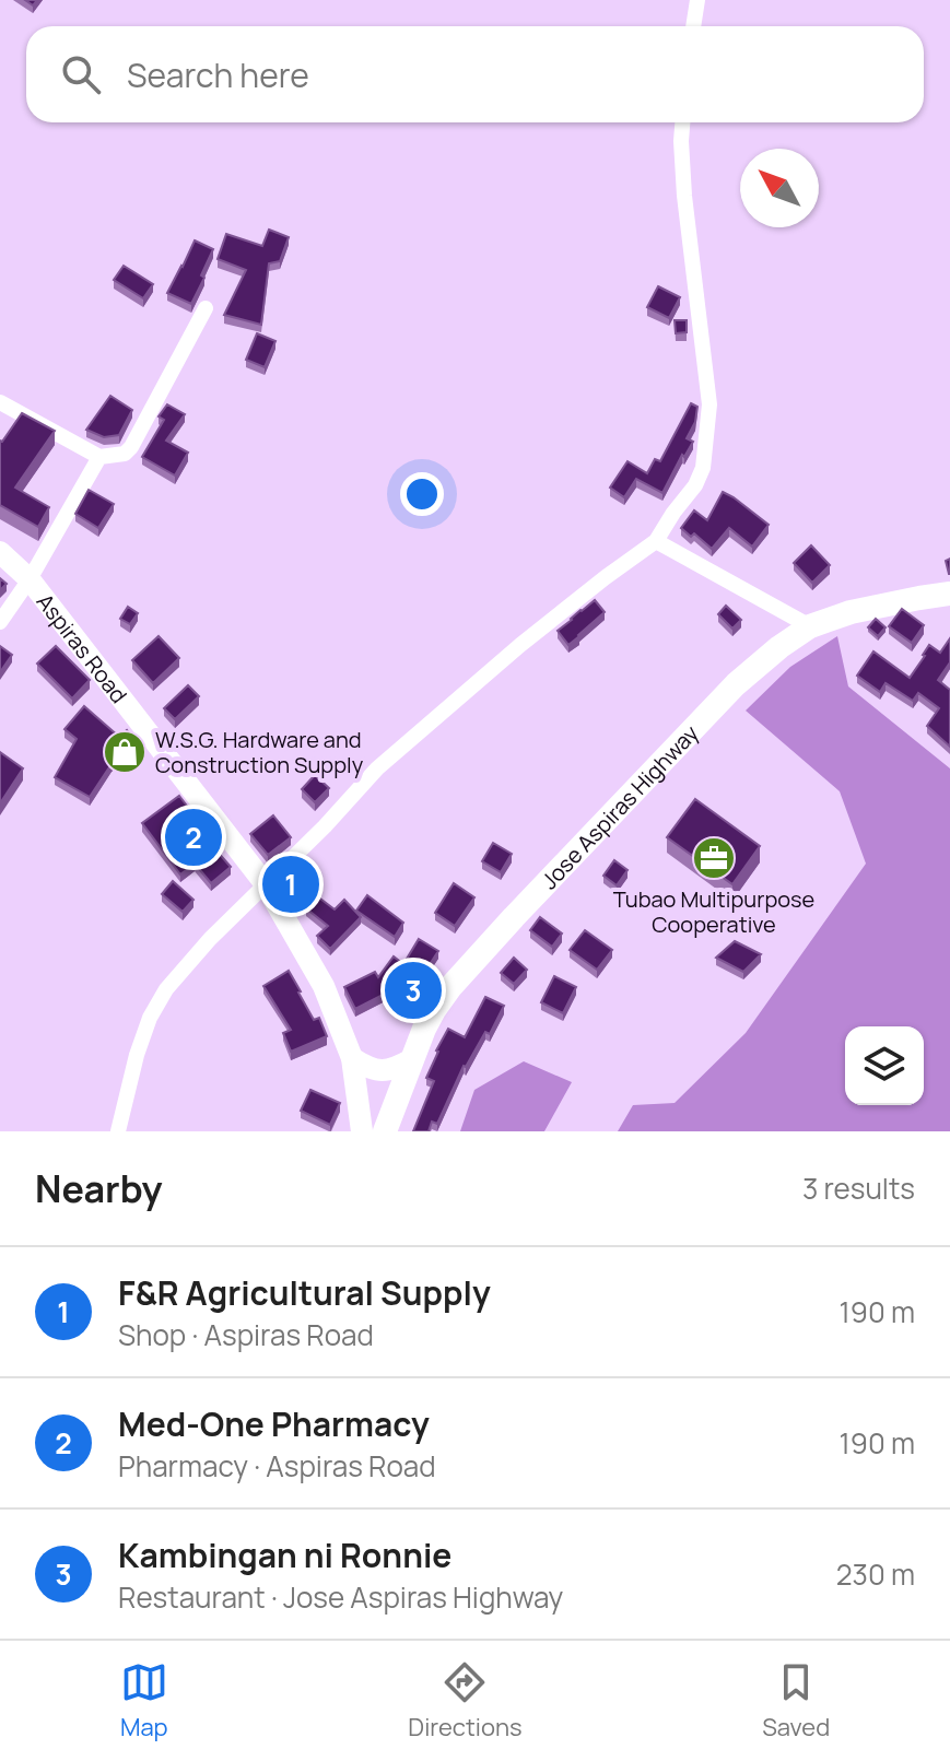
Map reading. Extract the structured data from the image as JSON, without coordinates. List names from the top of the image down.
{
  "streets": {
    "main road": ["Aspiras Road", "Jose Aspiras Highway"]
  },
  "places": {
    "shop": ["W.S.G. Hardware and Construction Supply"],
    "office": ["Tubao Multipurpose Cooperative"]
  },
  "north": "top left",
  "page": {
    "search": "Search here",
    "pins": ["2", "1", "3"],
    "heading": ["Nearby", "3 results"],
    "list": [
      {
        "mark": "1",
        "name": "F&R Agricultural Supply",
        "note": "Shop · Aspiras Road",
        "value": "190 m"
      },
      {
        "mark": "2",
        "name": "Med-One Pharmacy",
        "note": "Pharmacy · Aspiras Road",
        "value": "190 m"
      },
      {
        "mark": "3",
        "name": "Kambingan ni Ronnie",
        "note": "Restaurant · Jose Aspiras Highway",
        "value": "230 m"
      }
    ],
    "nav": ["Map", "Directions", "Saved"]
  }
}
